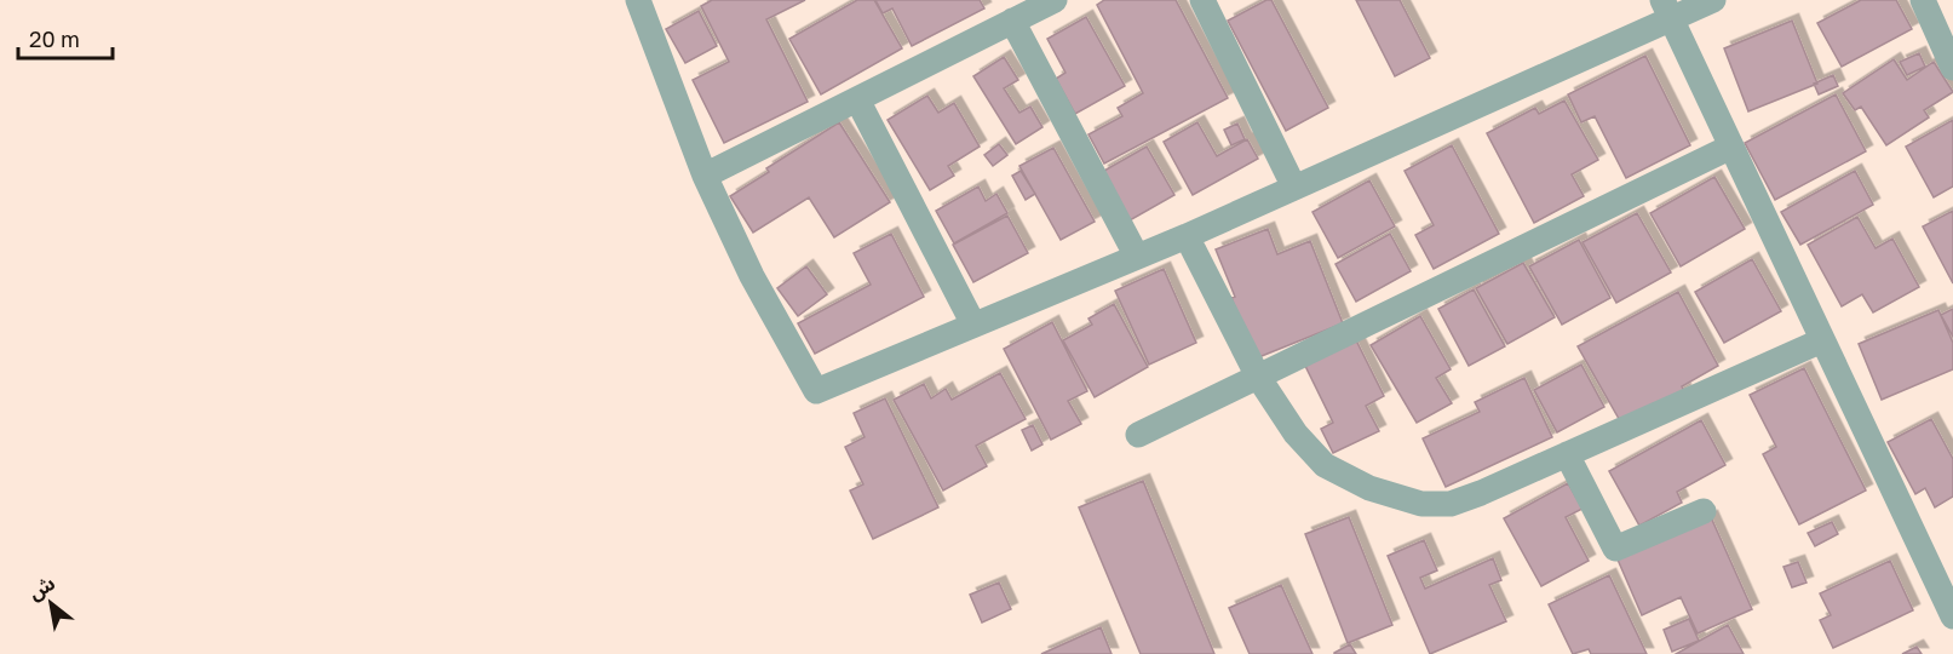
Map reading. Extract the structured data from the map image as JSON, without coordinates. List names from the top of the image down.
{
  "scale_bar": "20 m",
  "north": "top left"
}
